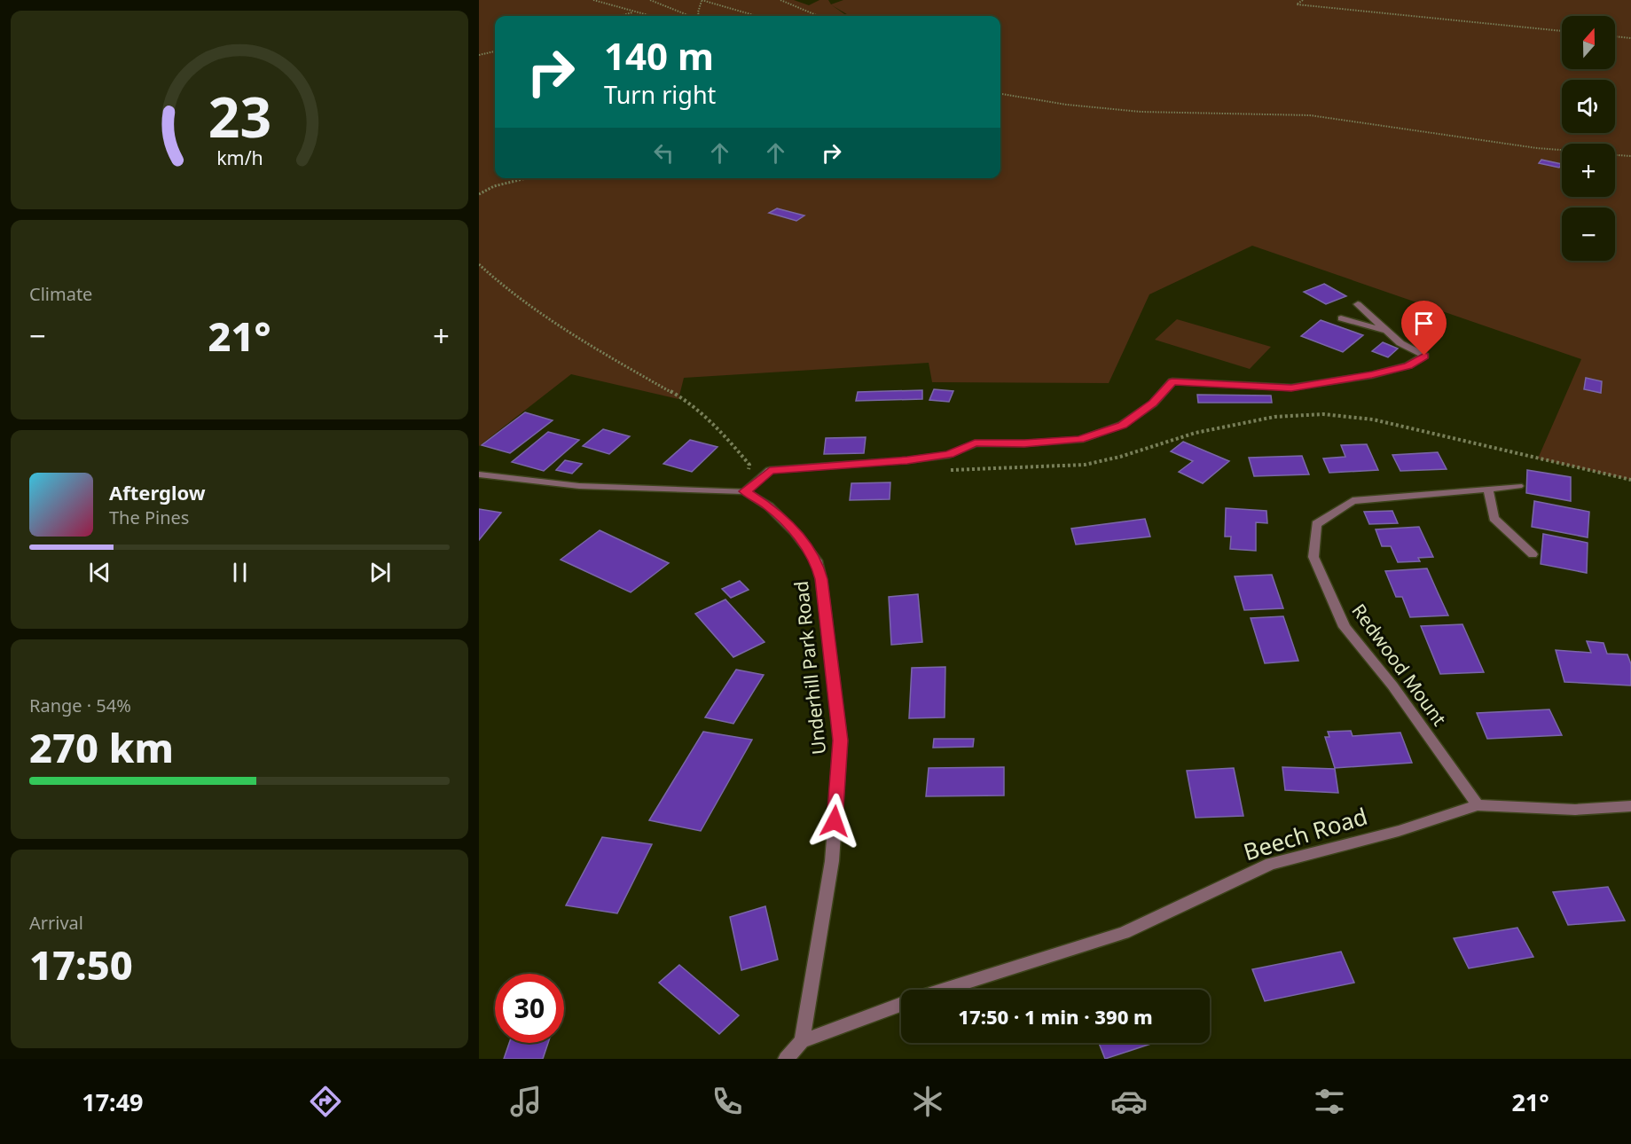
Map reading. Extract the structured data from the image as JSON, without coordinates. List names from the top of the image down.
{
  "streets": {
    "street": ["Redwood Mount", "Underhill Park Road", "Beech Road"]
  },
  "crossings": [
    ["Redwood Mount", "Beech Road"]
  ],
  "north": "top",
  "page": {
    "map_buttons": ["+", "−"],
    "turn": ["140 m", "Turn right"],
    "tile": [
      "Climate",
      ["Range · 54%", "270 km"],
      ["Arrival", "17:50"]
    ],
    "heat": ["−", "21°", "+"],
    "song": ["Afterglow", "The Pines"],
    "limit": "30",
    "trip": "17:50 · 1 min · 390 m",
    "tabs": ["17:49", "21°"],
    "gauge": ["23", "km/h"]
  }
}
